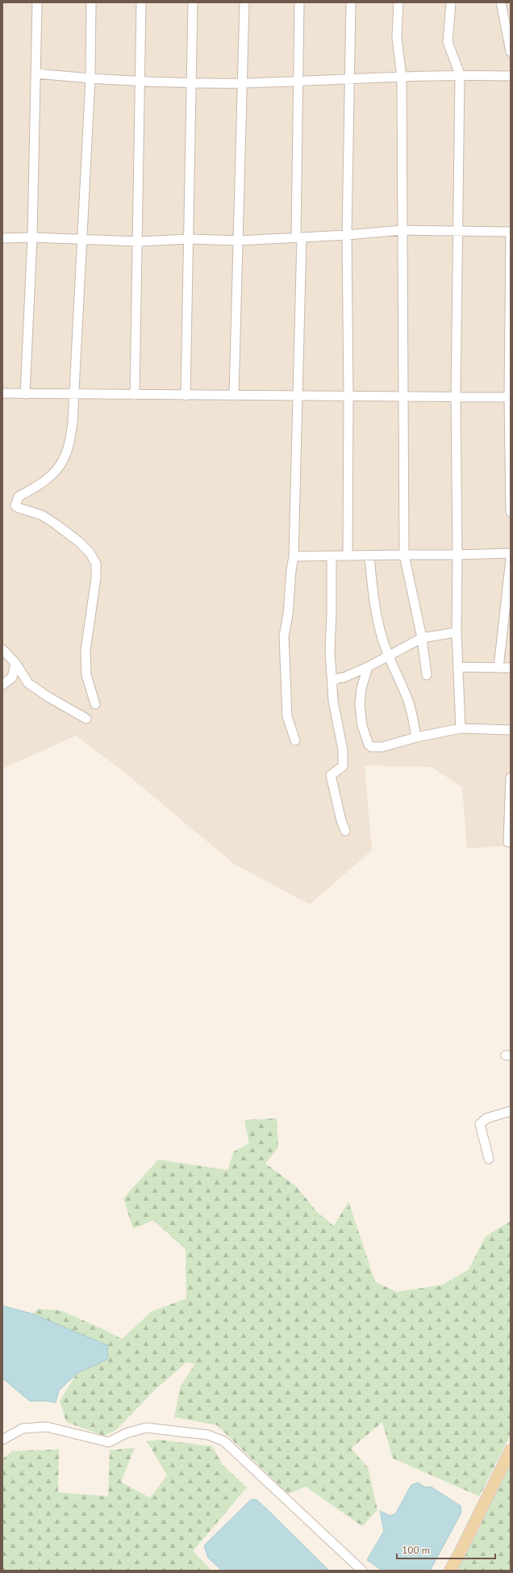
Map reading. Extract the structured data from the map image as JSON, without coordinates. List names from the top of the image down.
{
  "scale_bar": "100 m"
}
